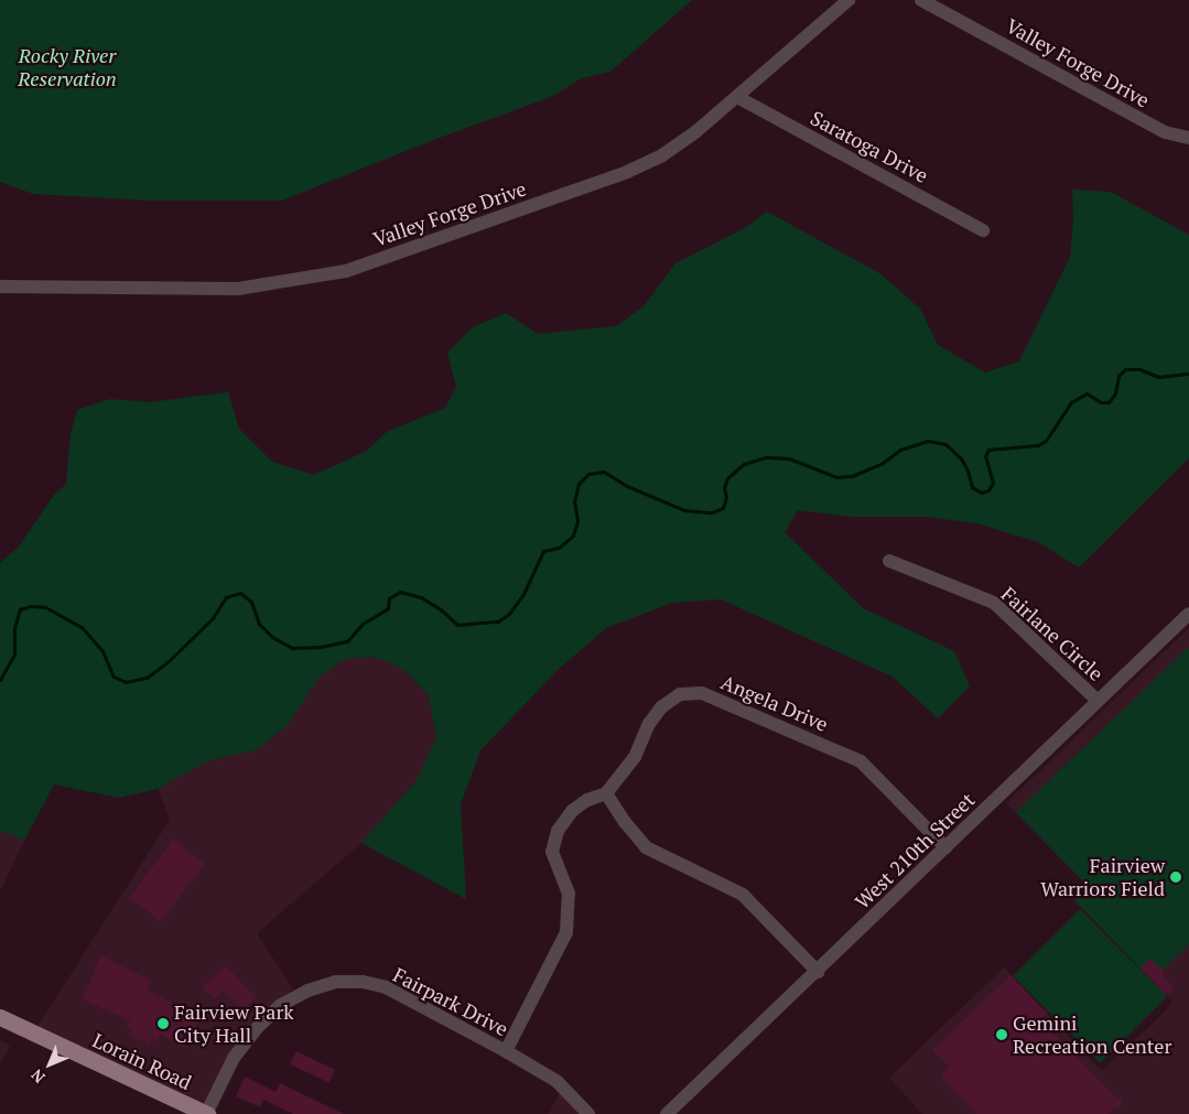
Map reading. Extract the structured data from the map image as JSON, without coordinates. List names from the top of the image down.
{
  "streets": {
    "main road": ["Lorain Road"],
    "street": [
      "Valley Forge Drive",
      "Saratoga Drive",
      "Fairlane Circle",
      "Angela Drive",
      "West 210th Street",
      "Fairpark Drive"
    ]
  },
  "crossings": [
    ["Valley Forge Drive", "Saratoga Drive"],
    ["Fairlane Circle", "West 210th Street"],
    ["Angela Drive", "West 210th Street"],
    ["Angela Drive", "Fairpark Drive"],
    ["Fairpark Drive", "Lorain Road"]
  ],
  "parks": ["Rocky River Reservation"],
  "places": ["Fairview Warriors Field", "Fairview Park City Hall", "Gemini Recreation Center"],
  "north": "bottom left"
}
